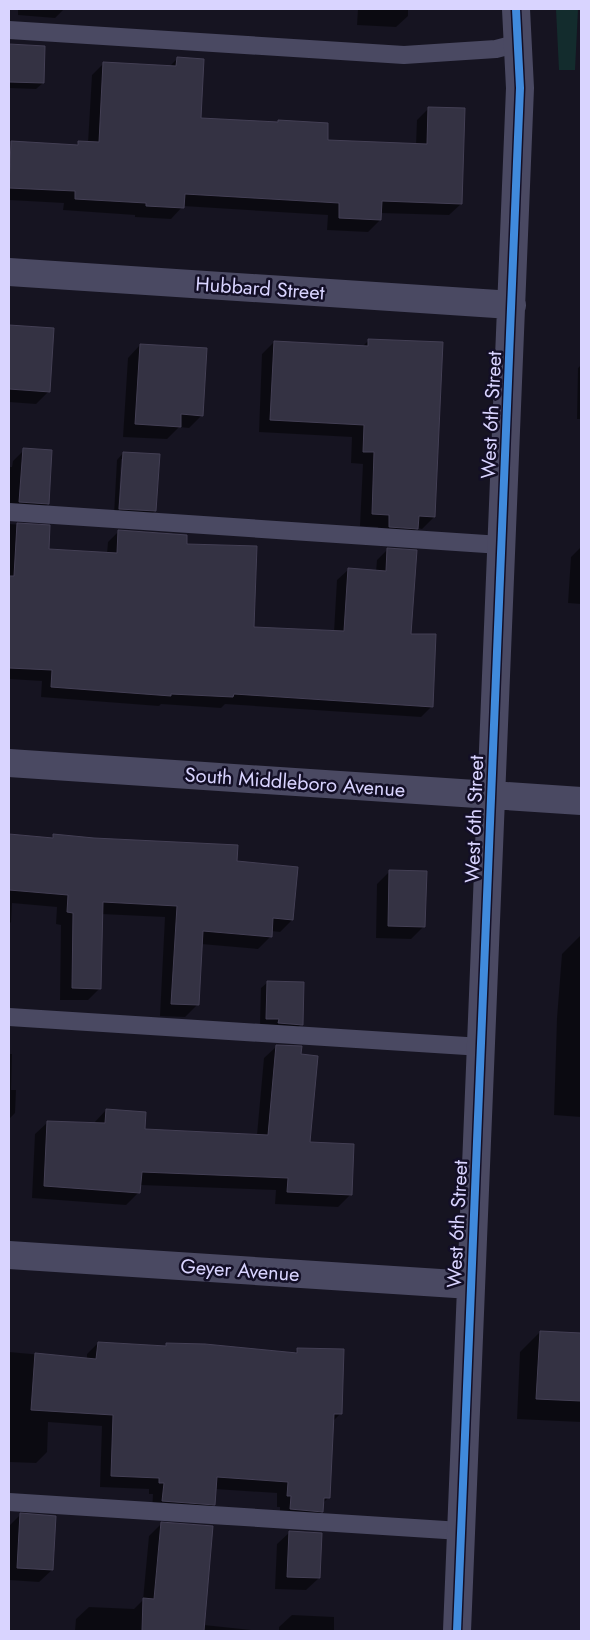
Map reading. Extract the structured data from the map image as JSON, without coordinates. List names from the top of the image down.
{
  "streets": {
    "street": [
      "Hubbard Street",
      "West 6th Street",
      "South Middleboro Avenue",
      "Geyer Avenue"
    ]
  },
  "crossings": [
    ["Hubbard Street", "West 6th Street"],
    ["West 6th Street", "South Middleboro Avenue"],
    ["West 6th Street", "Geyer Avenue"]
  ]
}
